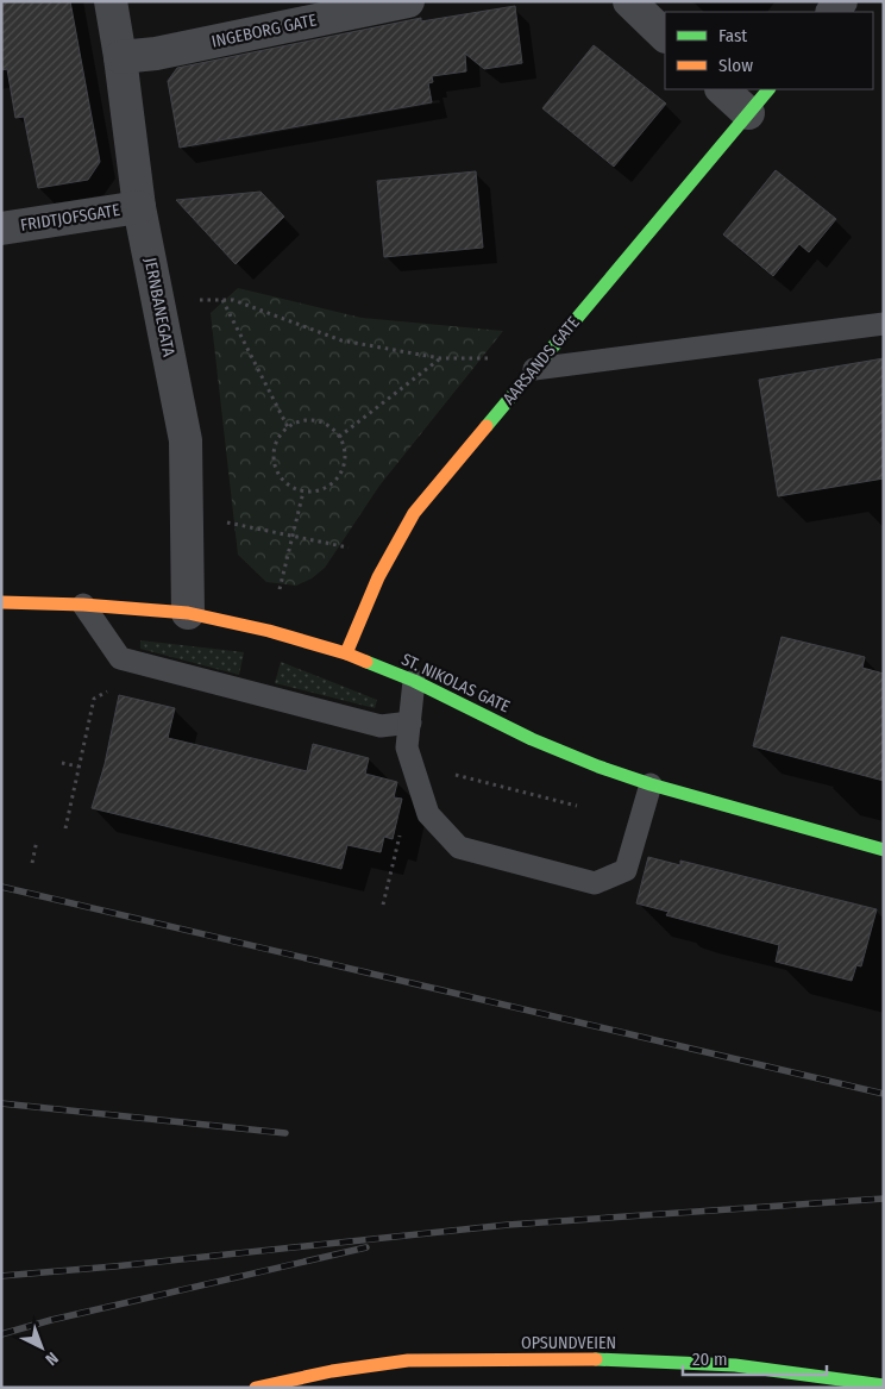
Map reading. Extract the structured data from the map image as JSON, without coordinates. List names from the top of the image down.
{
  "streets": {
    "street": [
      "INGEBORG GATE",
      "FRIDTJOFSGATE",
      "JERNBANEGATA",
      "AARSANDS GATE",
      "ST. NIKOLAS GATE",
      "OPSUNDVEIEN"
    ]
  },
  "crossings": [
    ["INGEBORG GATE", "JERNBANEGATA"],
    ["FRIDTJOFSGATE", "JERNBANEGATA"],
    ["JERNBANEGATA", "ST. NIKOLAS GATE"],
    ["AARSANDS GATE", "ST. NIKOLAS GATE"]
  ],
  "legend": ["Fast", "Slow"],
  "scale_bar": "20 m",
  "north": "bottom right"
}
